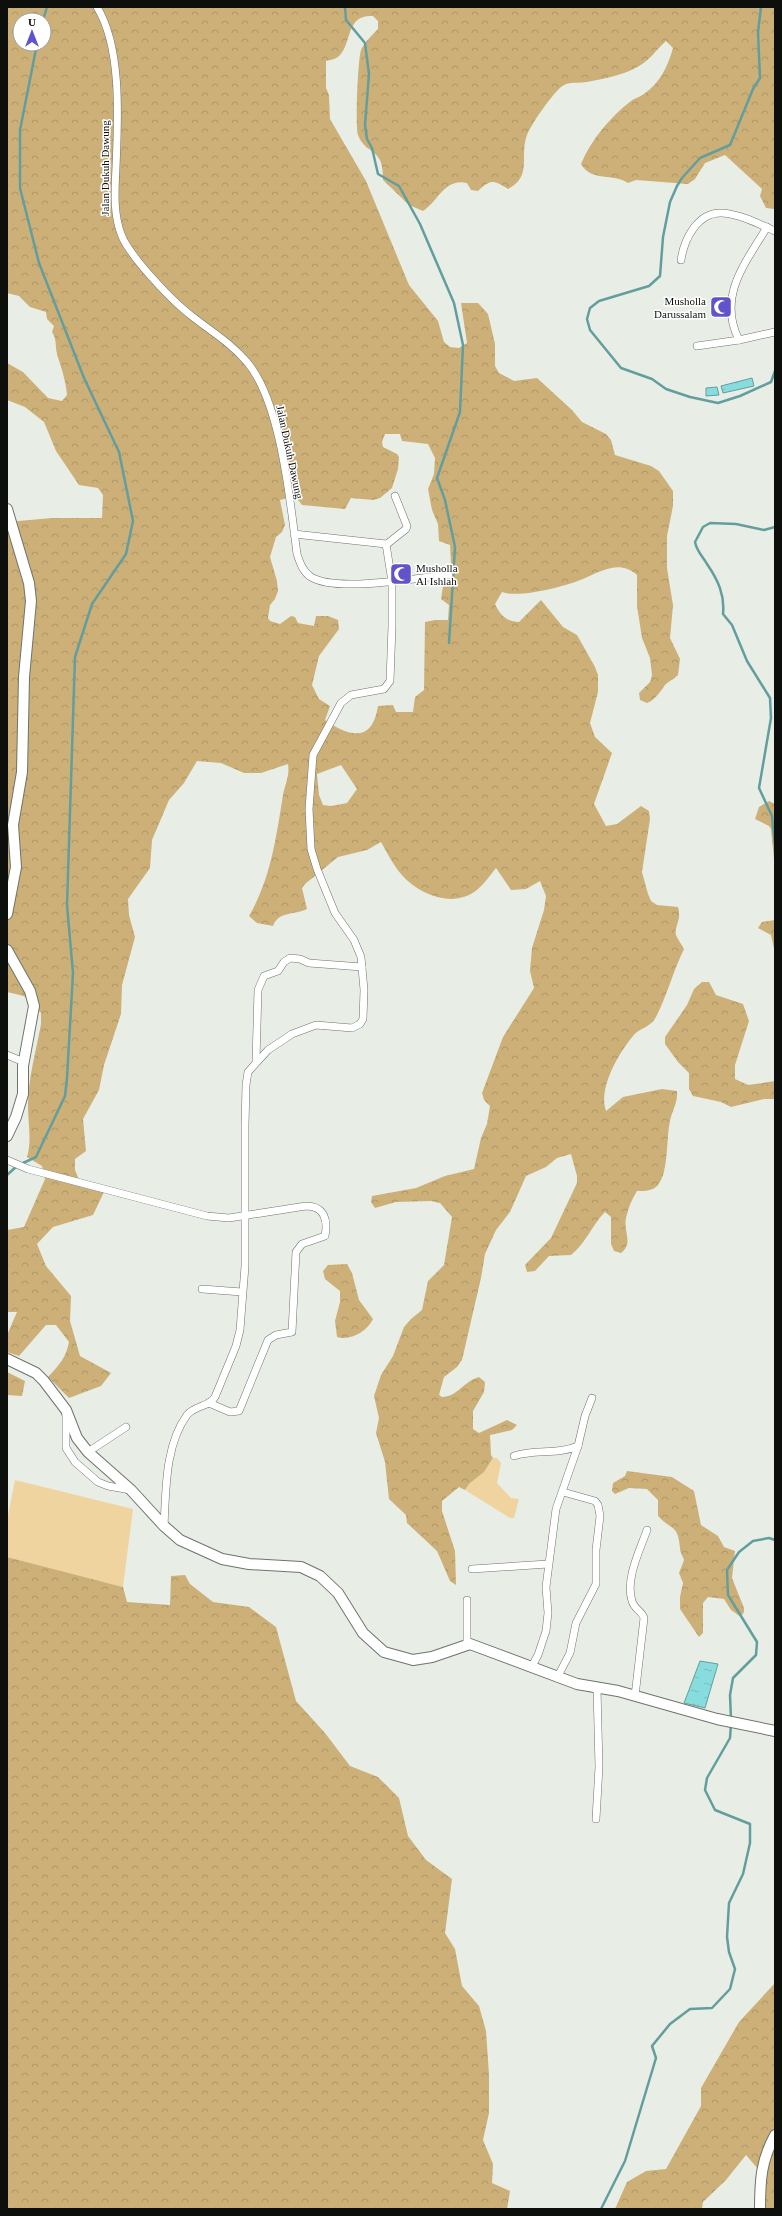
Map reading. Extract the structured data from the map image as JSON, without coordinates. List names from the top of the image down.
{
  "streets": {
    "street": ["Jalan Dukuh Dawung"]
  },
  "places": {
    "mosque": ["Musholla Darussalam", "Musholla Al Ishlah"]
  },
  "north": "top"
}
